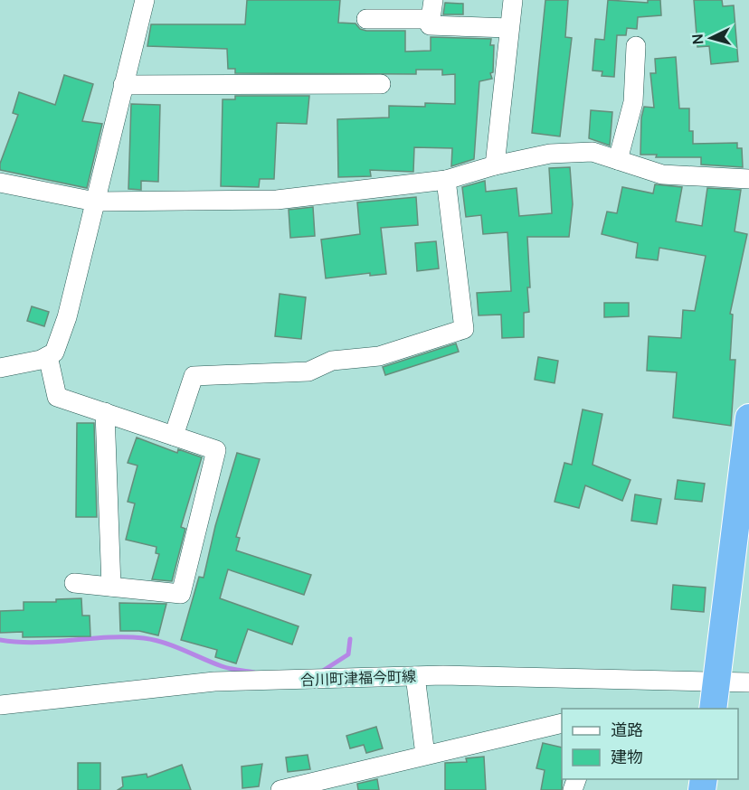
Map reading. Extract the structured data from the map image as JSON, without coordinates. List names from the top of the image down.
{
  "streets": {
    "street": ["合川町津福今町線"]
  },
  "legend": ["道路", "建物"],
  "north": "left"
}
